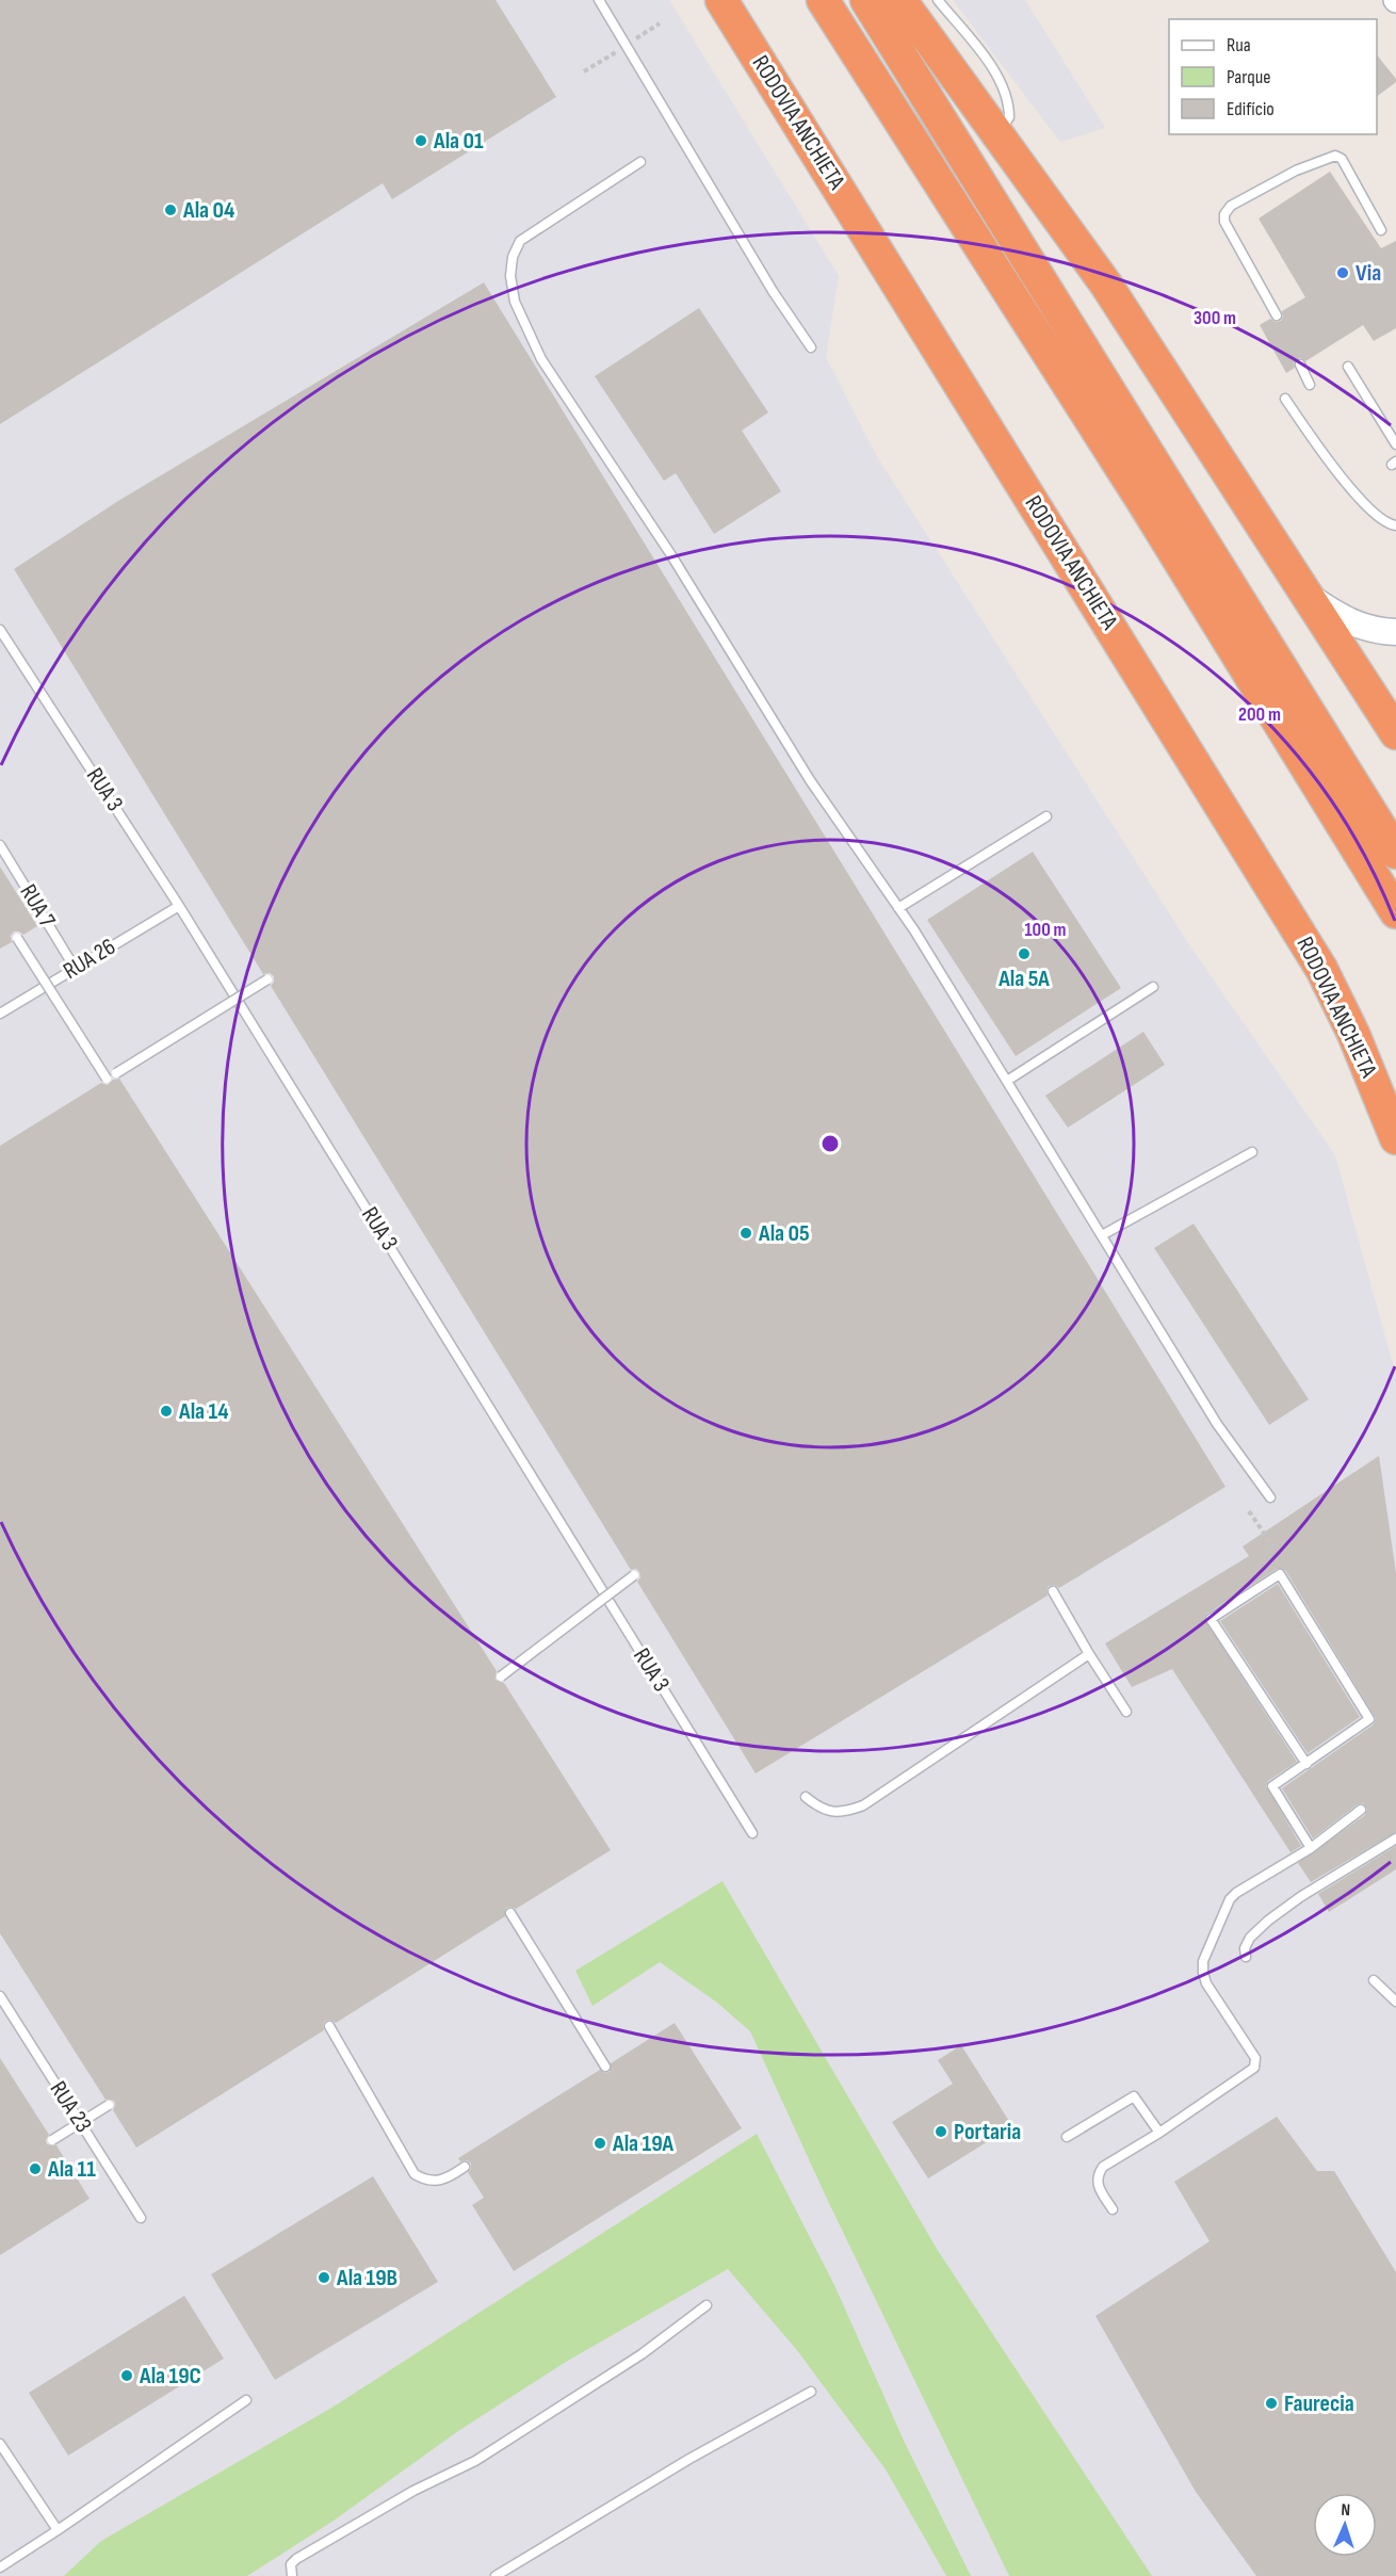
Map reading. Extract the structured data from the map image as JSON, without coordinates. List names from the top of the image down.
{
  "streets": {
    "highway": ["RODOVIA ANCHIETA"],
    "lane": [
      "RUA 3",
      "RUA 7",
      "RUA 26",
      "RUA 23"
    ]
  },
  "crossings": [
    ["RUA 3", "RUA 26"],
    ["RUA 7", "RUA 26"]
  ],
  "places": [
    "Ala 01",
    "Ala 04",
    "Via",
    "Ala 5A",
    "Ala 05",
    "Ala 14",
    "Portaria",
    "Ala 19A",
    "Ala 11",
    "Ala 19B",
    "Ala 19C",
    "Faurecia"
  ],
  "legend": ["Rua", "Parque", "Edifício"],
  "north": "top",
  "rings": ["300 m", "200 m", "100 m"]
}
